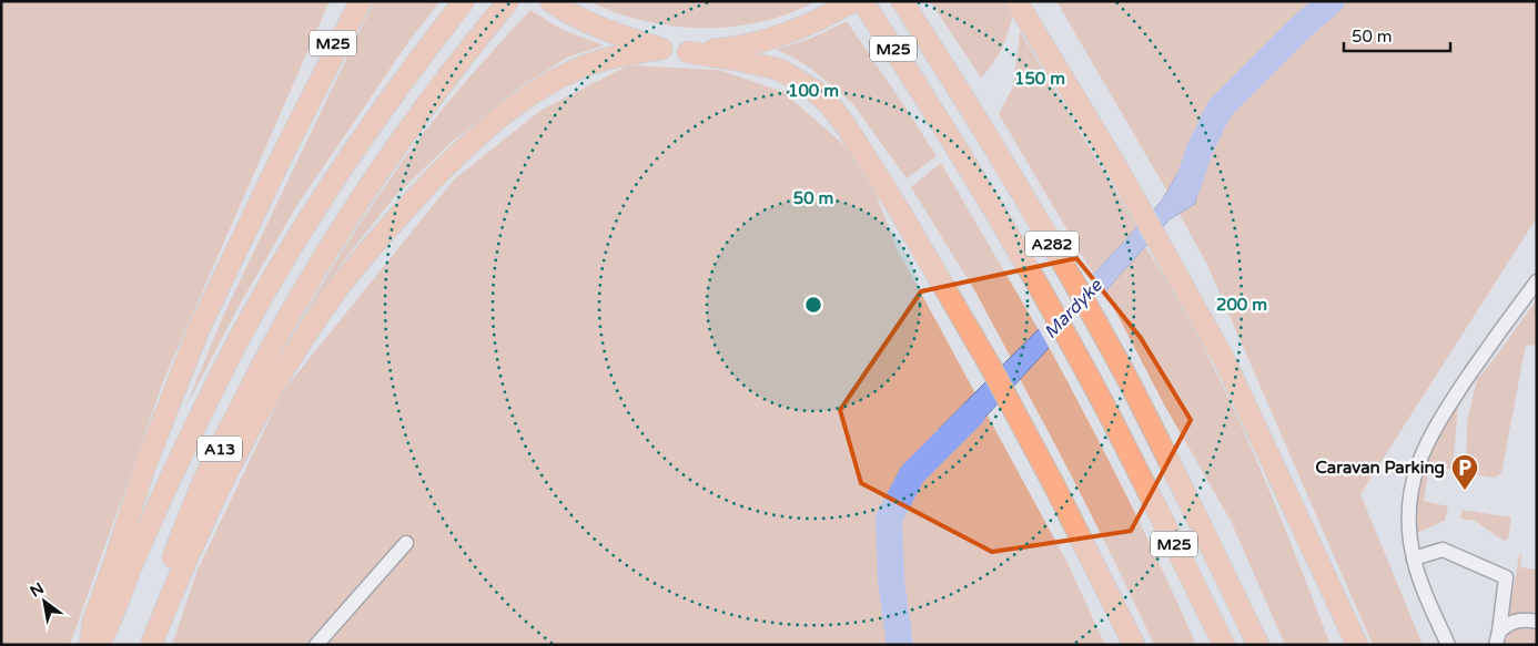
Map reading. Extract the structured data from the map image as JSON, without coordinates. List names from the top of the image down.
{
  "streets": {
    "highway": ["M25", "A282", "A13"]
  },
  "water": ["Mardyke"],
  "places": {
    "parking": ["Caravan Parking"]
  },
  "scale_bar": "50 m",
  "north": "top left",
  "rings": [
    "150 m",
    "100 m",
    "50 m",
    "200 m"
  ]
}
